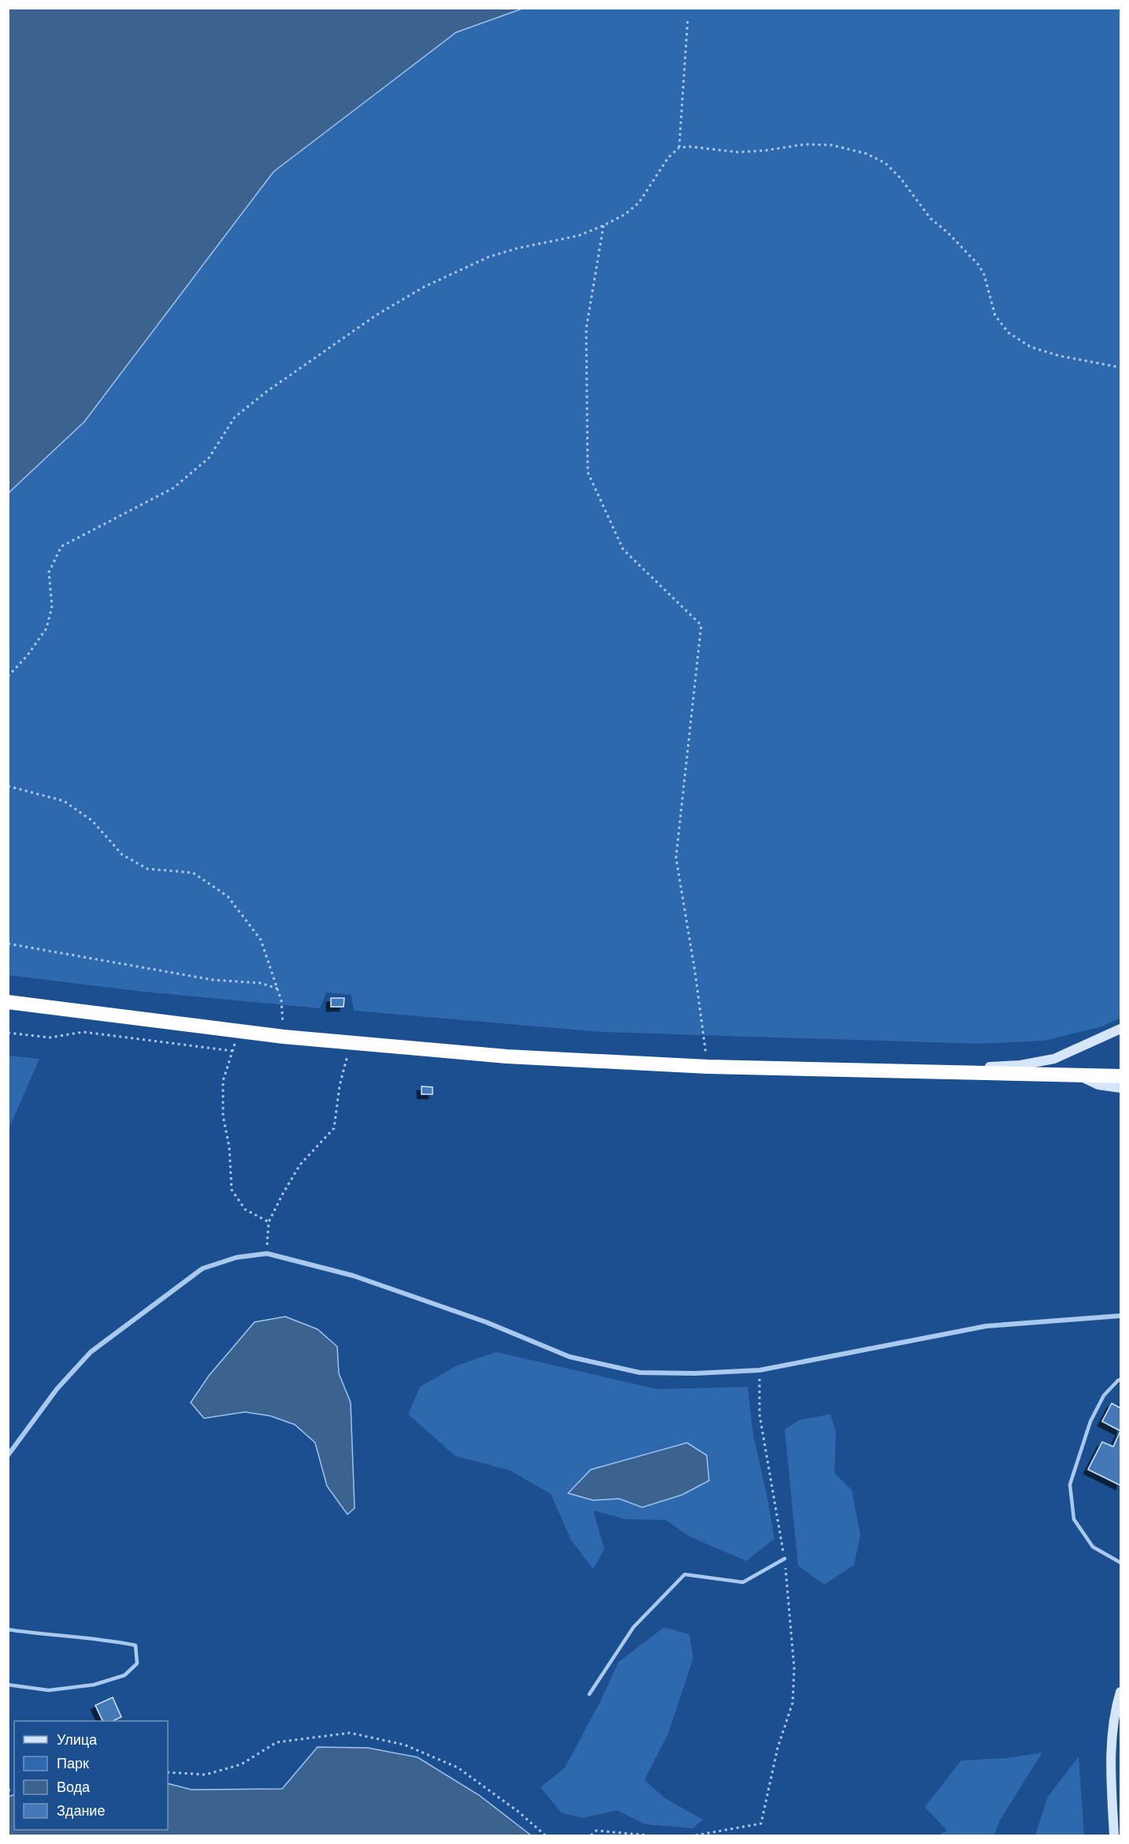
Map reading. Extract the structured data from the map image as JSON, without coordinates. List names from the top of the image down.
{
  "legend": [
    "Улица",
    "Парк",
    "Вода",
    "Здание"
  ]
}
